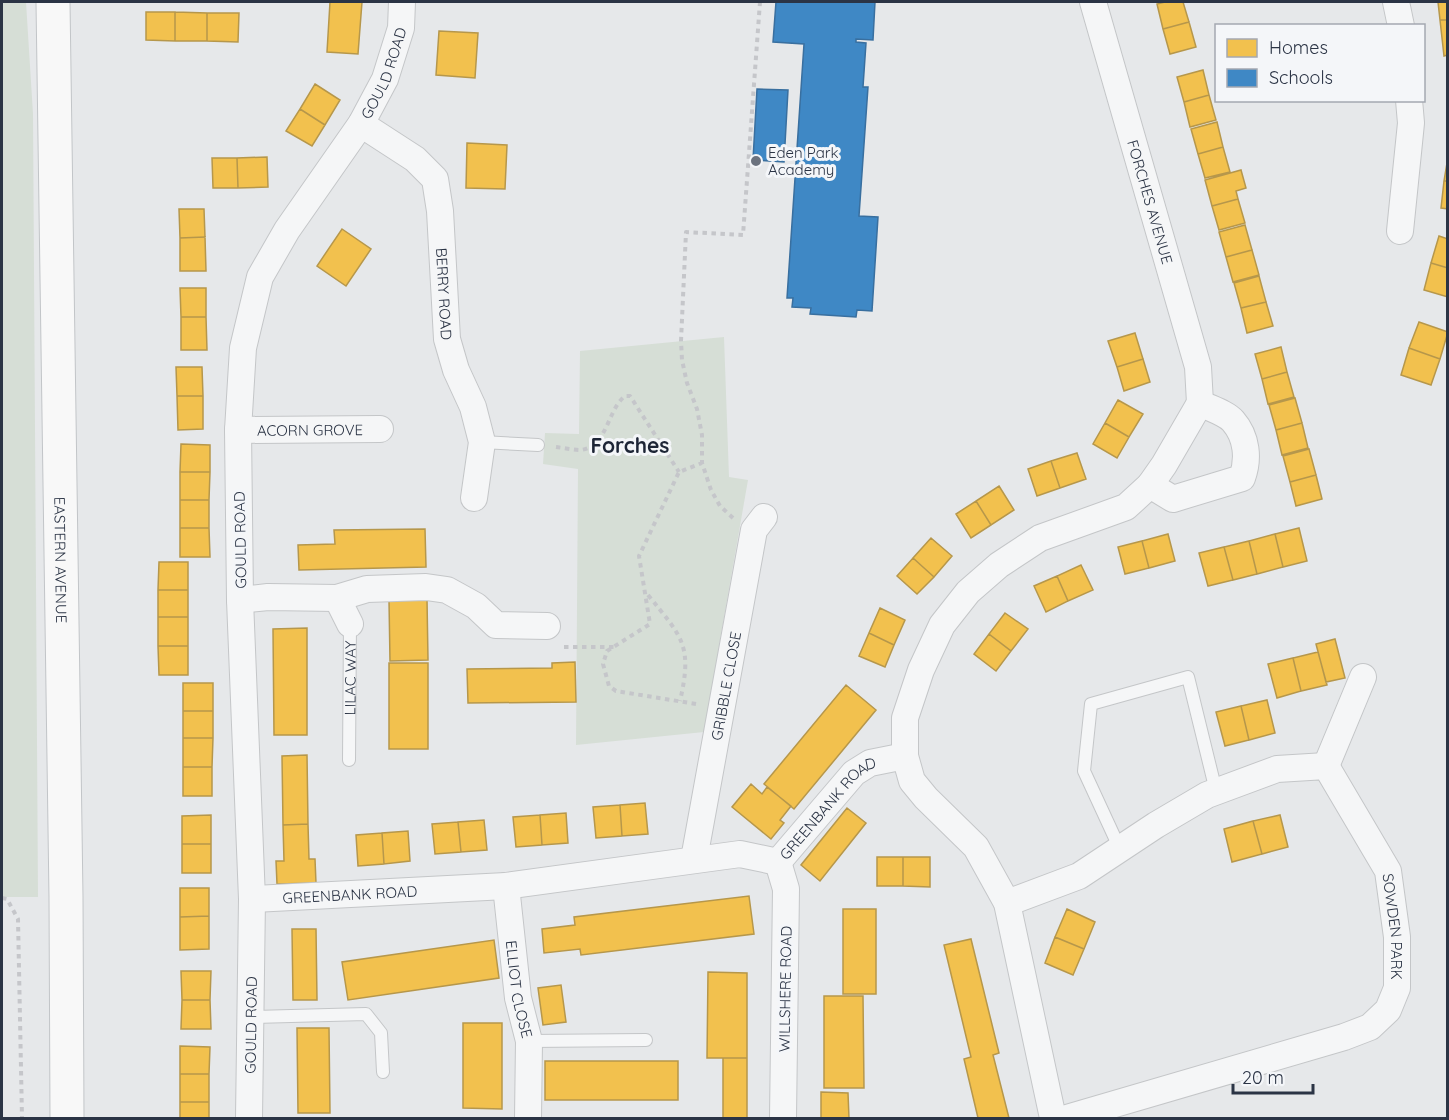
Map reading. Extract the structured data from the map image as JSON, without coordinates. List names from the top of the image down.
{
  "streets": {
    "main road": ["EASTERN AVENUE"],
    "street": [
      "GOULD ROAD",
      "FORCHES AVENUE",
      "BERRY ROAD",
      "ACORN GROVE",
      "LILAC WAY",
      "GRIBBLE CLOSE",
      "GREENBANK ROAD",
      "SOWDEN PARK",
      "ELLIOT CLOSE",
      "WILLSHERE ROAD"
    ]
  },
  "crossings": [
    ["GOULD ROAD", "BERRY ROAD"],
    ["GOULD ROAD", "ACORN GROVE"],
    ["GOULD ROAD", "GREENBANK ROAD"],
    ["GRIBBLE CLOSE", "GREENBANK ROAD"],
    ["GREENBANK ROAD", "ELLIOT CLOSE"],
    ["GREENBANK ROAD", "WILLSHERE ROAD"]
  ],
  "districts": ["Forches"],
  "places": ["Eden Park Academy"],
  "legend": ["Homes", "Schools"],
  "scale_bar": "20 m"
}
